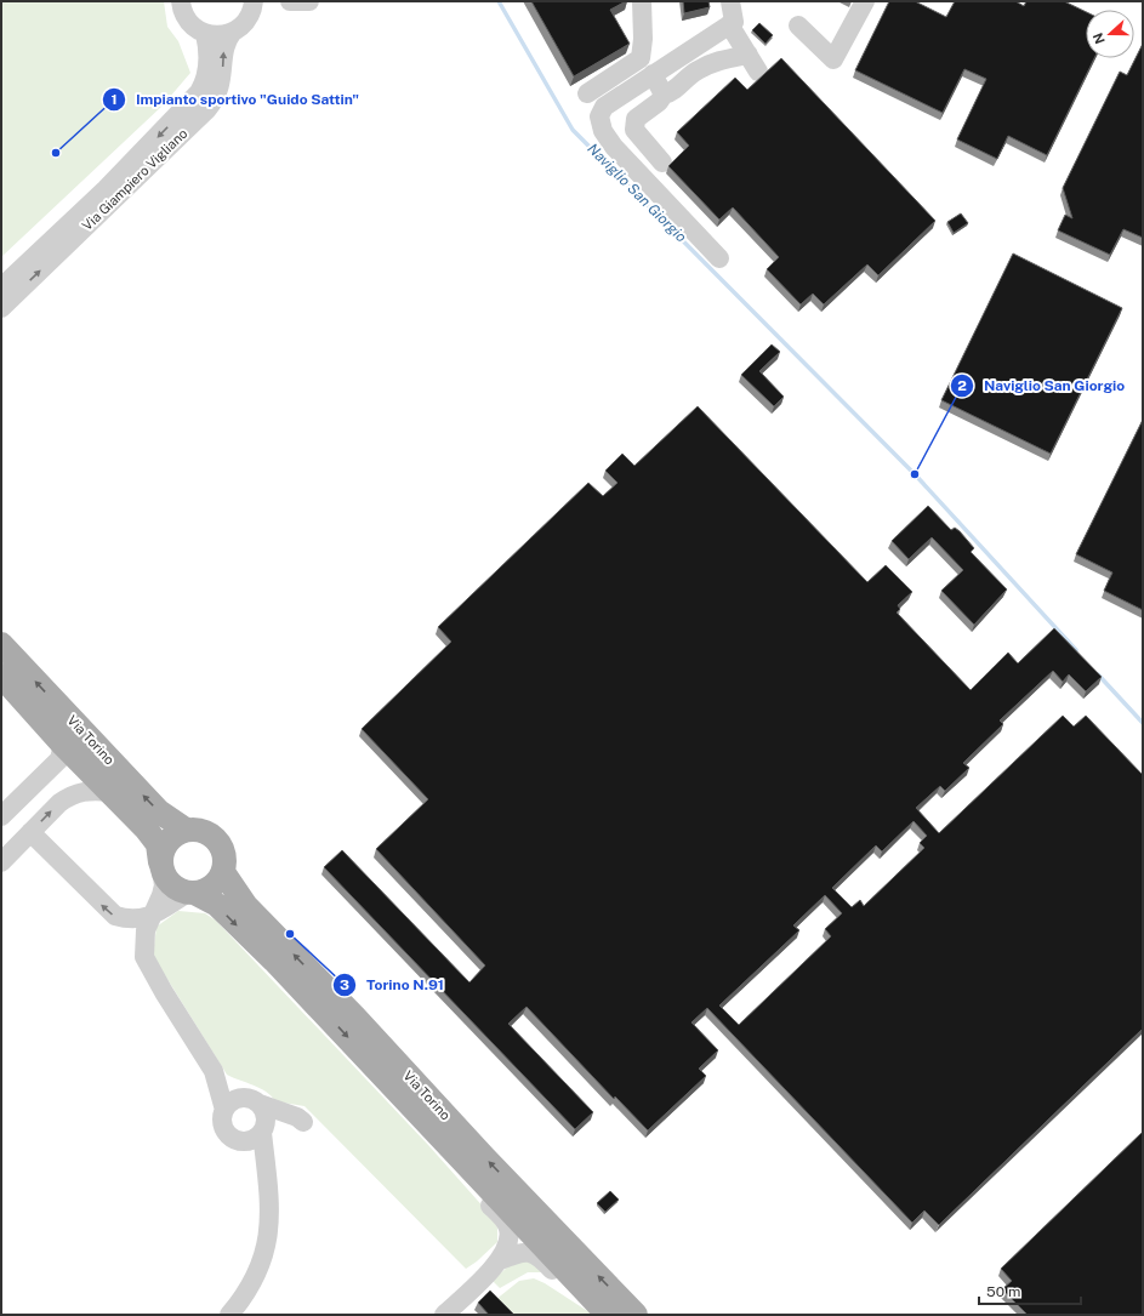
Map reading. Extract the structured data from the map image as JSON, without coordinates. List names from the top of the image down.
{
  "streets": {
    "main road": ["Via Torino"],
    "street": ["Via Giampiero Vigliano"]
  },
  "water": ["Naviglio San Giorgio"],
  "places": ["Impianto sportivo \"Guido Sattin\"", "Naviglio San Giorgio", "Torino N.91"],
  "scale_bar": "50 m",
  "north": "left"
}
